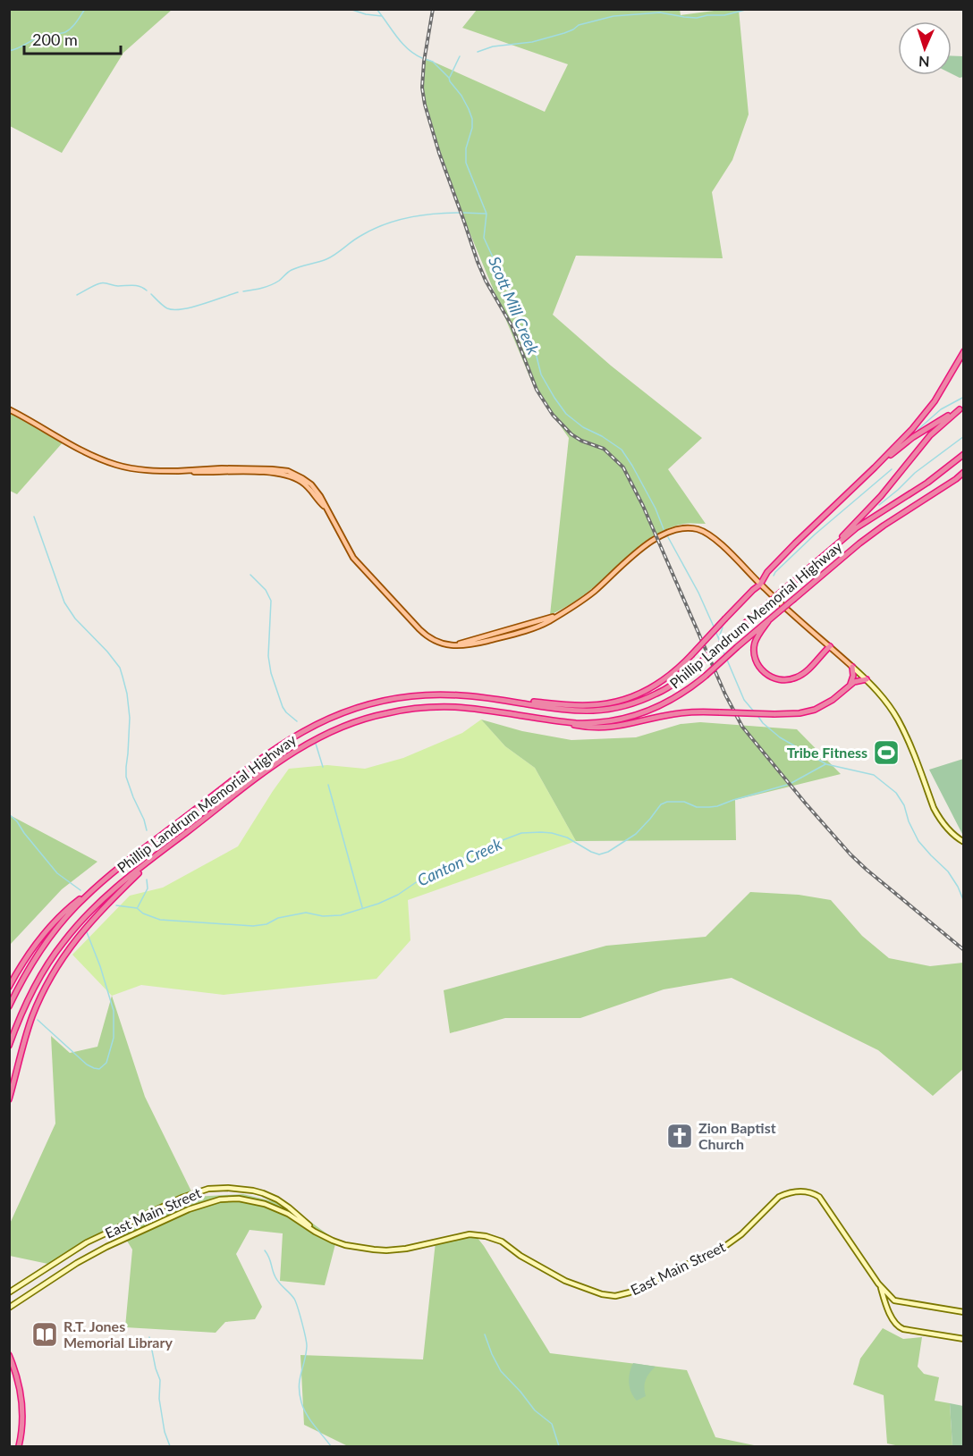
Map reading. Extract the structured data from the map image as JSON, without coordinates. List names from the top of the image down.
{
  "streets": {
    "highway": ["Phillip Landrum Memorial Highway"],
    "main road": ["East Main Street"]
  },
  "water": ["Scott Mill Creek", "Canton Creek"],
  "places": {
    "sports": ["Tribe Fitness"],
    "church": ["Zion Baptist Church"],
    "library": ["R.T. Jones Memorial Library"]
  },
  "scale_bar": "200 m",
  "north": "bottom"
}
